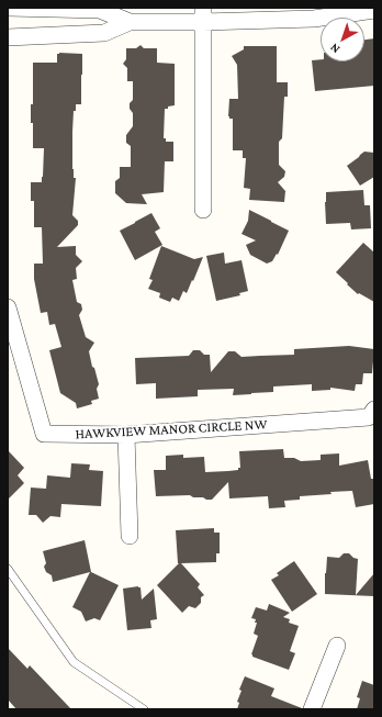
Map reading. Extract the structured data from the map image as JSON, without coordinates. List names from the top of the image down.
{
  "streets": {
    "street": ["HAWKVIEW MANOR CIRCLE NW"]
  },
  "north": "bottom left"
}
